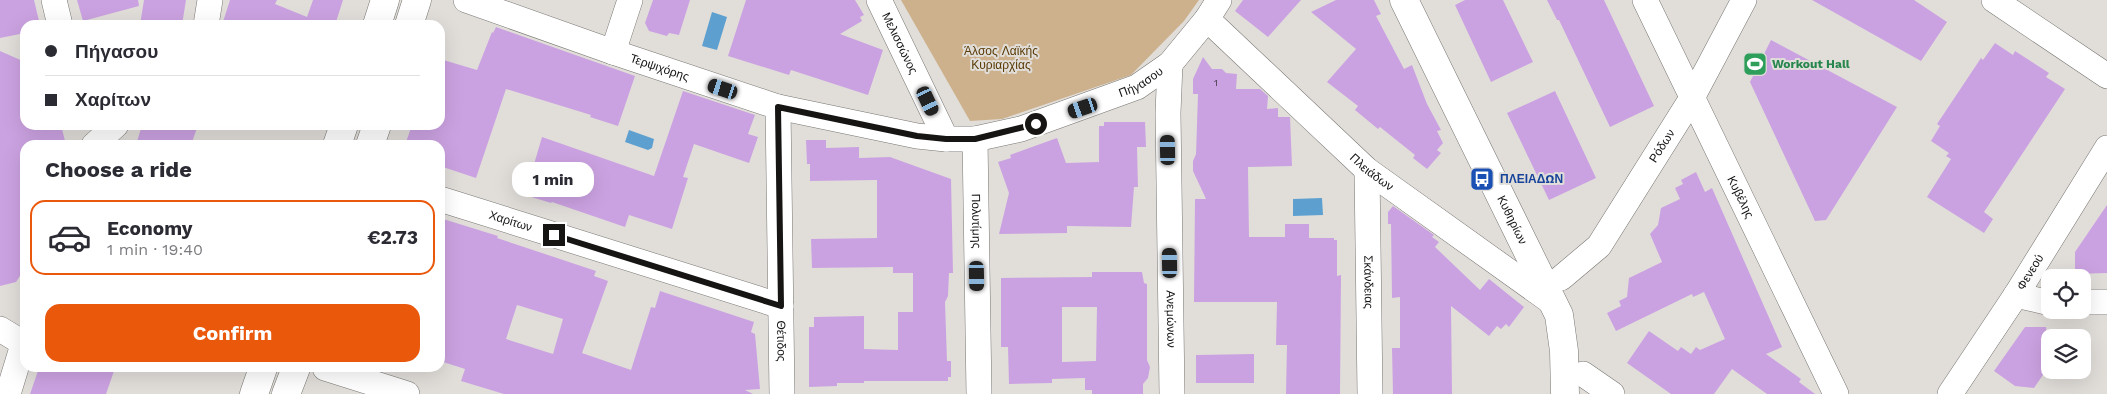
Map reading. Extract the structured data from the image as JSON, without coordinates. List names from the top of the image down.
{
  "streets": {
    "street": [
      "Μελισσώνος",
      "Τερψιχόρης",
      "Πήγασου",
      "Ρόδων",
      "Πλειάδων",
      "Κυβέλης",
      "Κυθηρίων",
      "Χαρίτων",
      "Πολυτίμης",
      "Φενεού",
      "Σκάνδειας",
      "Ανεμώνων",
      "Θέτιδος"
    ]
  },
  "crossings": [
    ["Μελισσώνος", "Τερψιχόρης"],
    ["Τερψιχόρης", "Πήγασου"],
    ["Τερψιχόρης", "Πολυτίμης"],
    ["Τερψιχόρης", "Θέτιδος"],
    ["Πήγασου", "Πλειάδων"],
    ["Πήγασου", "Πολυτίμης"],
    ["Πήγασου", "Ανεμώνων"],
    ["Ρόδων", "Πλειάδων"],
    ["Ρόδων", "Κυβέλης"],
    ["Ρόδων", "Κυθηρίων"],
    ["Πλειάδων", "Κυθηρίων"],
    ["Πλειάδων", "Σκάνδειας"],
    ["Χαρίτων", "Θέτιδος"]
  ],
  "parks": ["Άλσος Λαϊκής Κυριαρχίας"],
  "places": {
    "sports": ["Workout Hall"],
    "bus stop": ["ΠΛΕΙΑΔΩΝ"]
  },
  "house_numbers": ["1"],
  "page": {
    "banner": ["Πήγασου", "Χαρίτων"],
    "heading": "Choose a ride",
    "bubble": "1 min",
    "list": [
      {
        "name": "Economy",
        "note": "1 min · 19:40",
        "value": "€2.73"
      }
    ],
    "buttons": "Confirm"
  }
}
